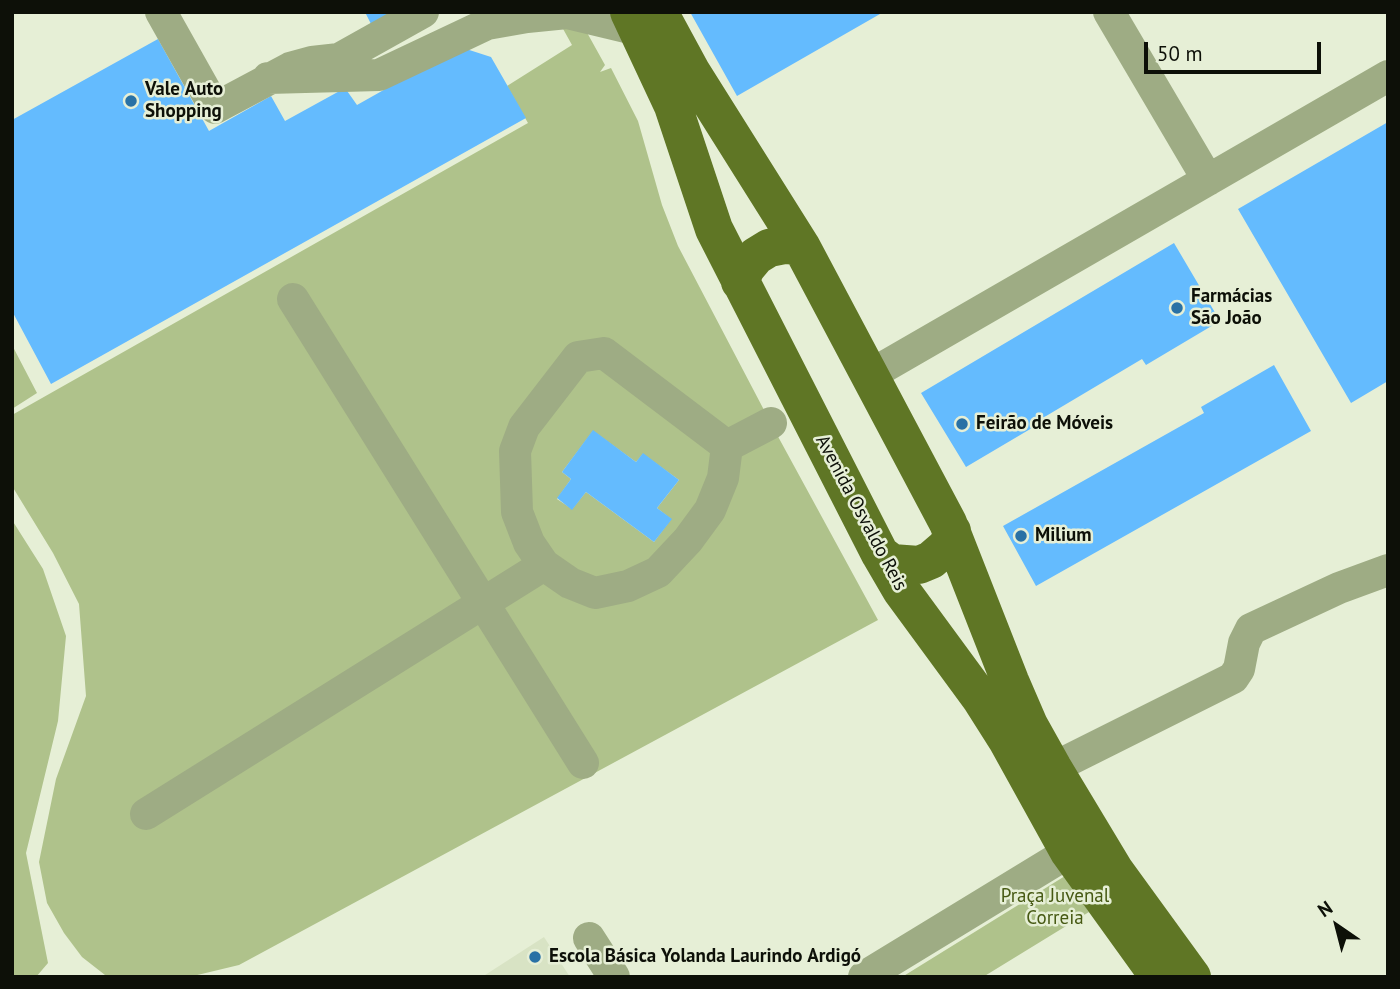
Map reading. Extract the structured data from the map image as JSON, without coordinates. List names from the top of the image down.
{
  "streets": {
    "main road": ["Avenida Osvaldo Reis"]
  },
  "parks": ["Praça Juvenal Correia"],
  "places": [
    "Vale Auto Shopping",
    "Farmácias São João",
    "Feirão de Móveis",
    "Milium",
    "Escola Básica Yolanda Laurindo Ardigó"
  ],
  "scale_bar": "50 m",
  "north": "top left"
}
